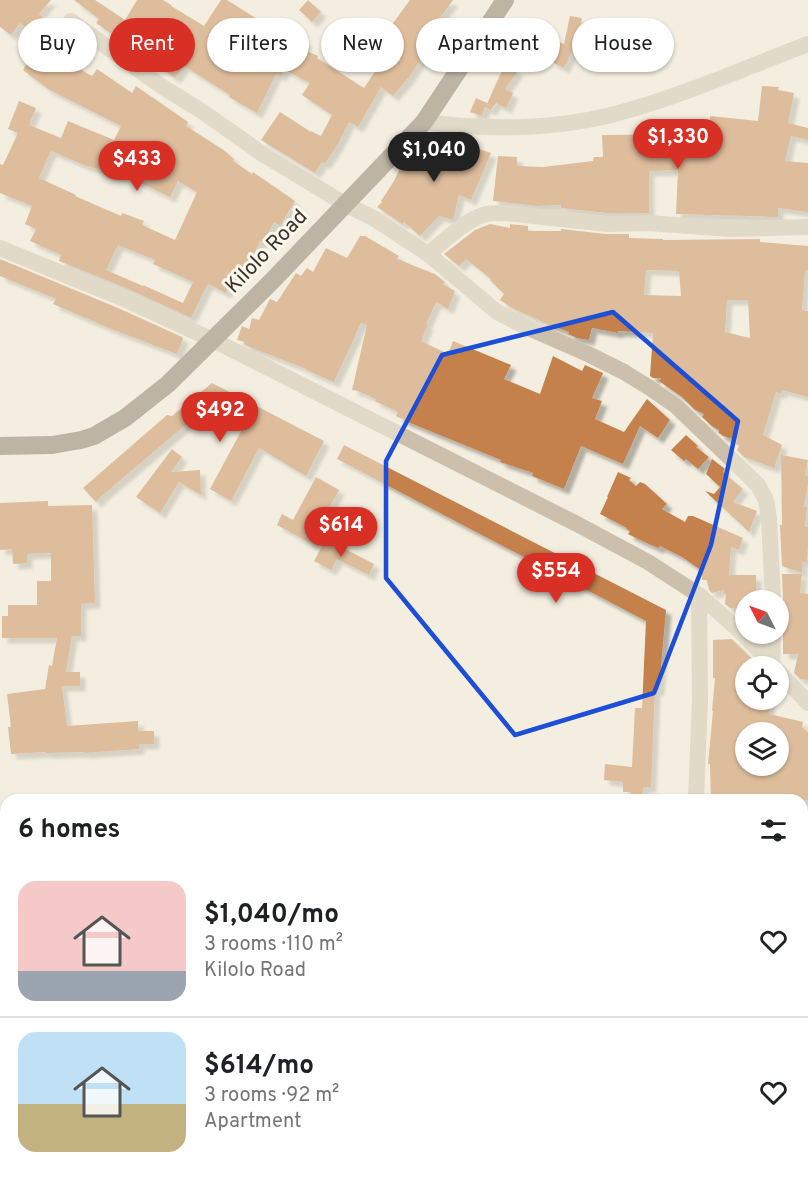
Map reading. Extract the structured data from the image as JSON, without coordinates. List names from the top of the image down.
{
  "streets": {
    "main road": ["Kilolo Road"]
  },
  "north": "top left",
  "page": {
    "chip": [
      "Buy",
      "Rent",
      "Filters",
      "New",
      "Apartment",
      "House"
    ],
    "price": [
      "$1,330",
      "$1,040",
      "$433",
      "$492",
      "$614",
      "$554"
    ],
    "heading": "6 homes",
    "list": [
      {
        "name": "$1,040/mo",
        "note": "3 rooms · 110 m² · Kilolo Road"
      },
      {
        "name": "$614/mo",
        "note": "3 rooms · 92 m² · Apartment"
      }
    ]
  }
}
